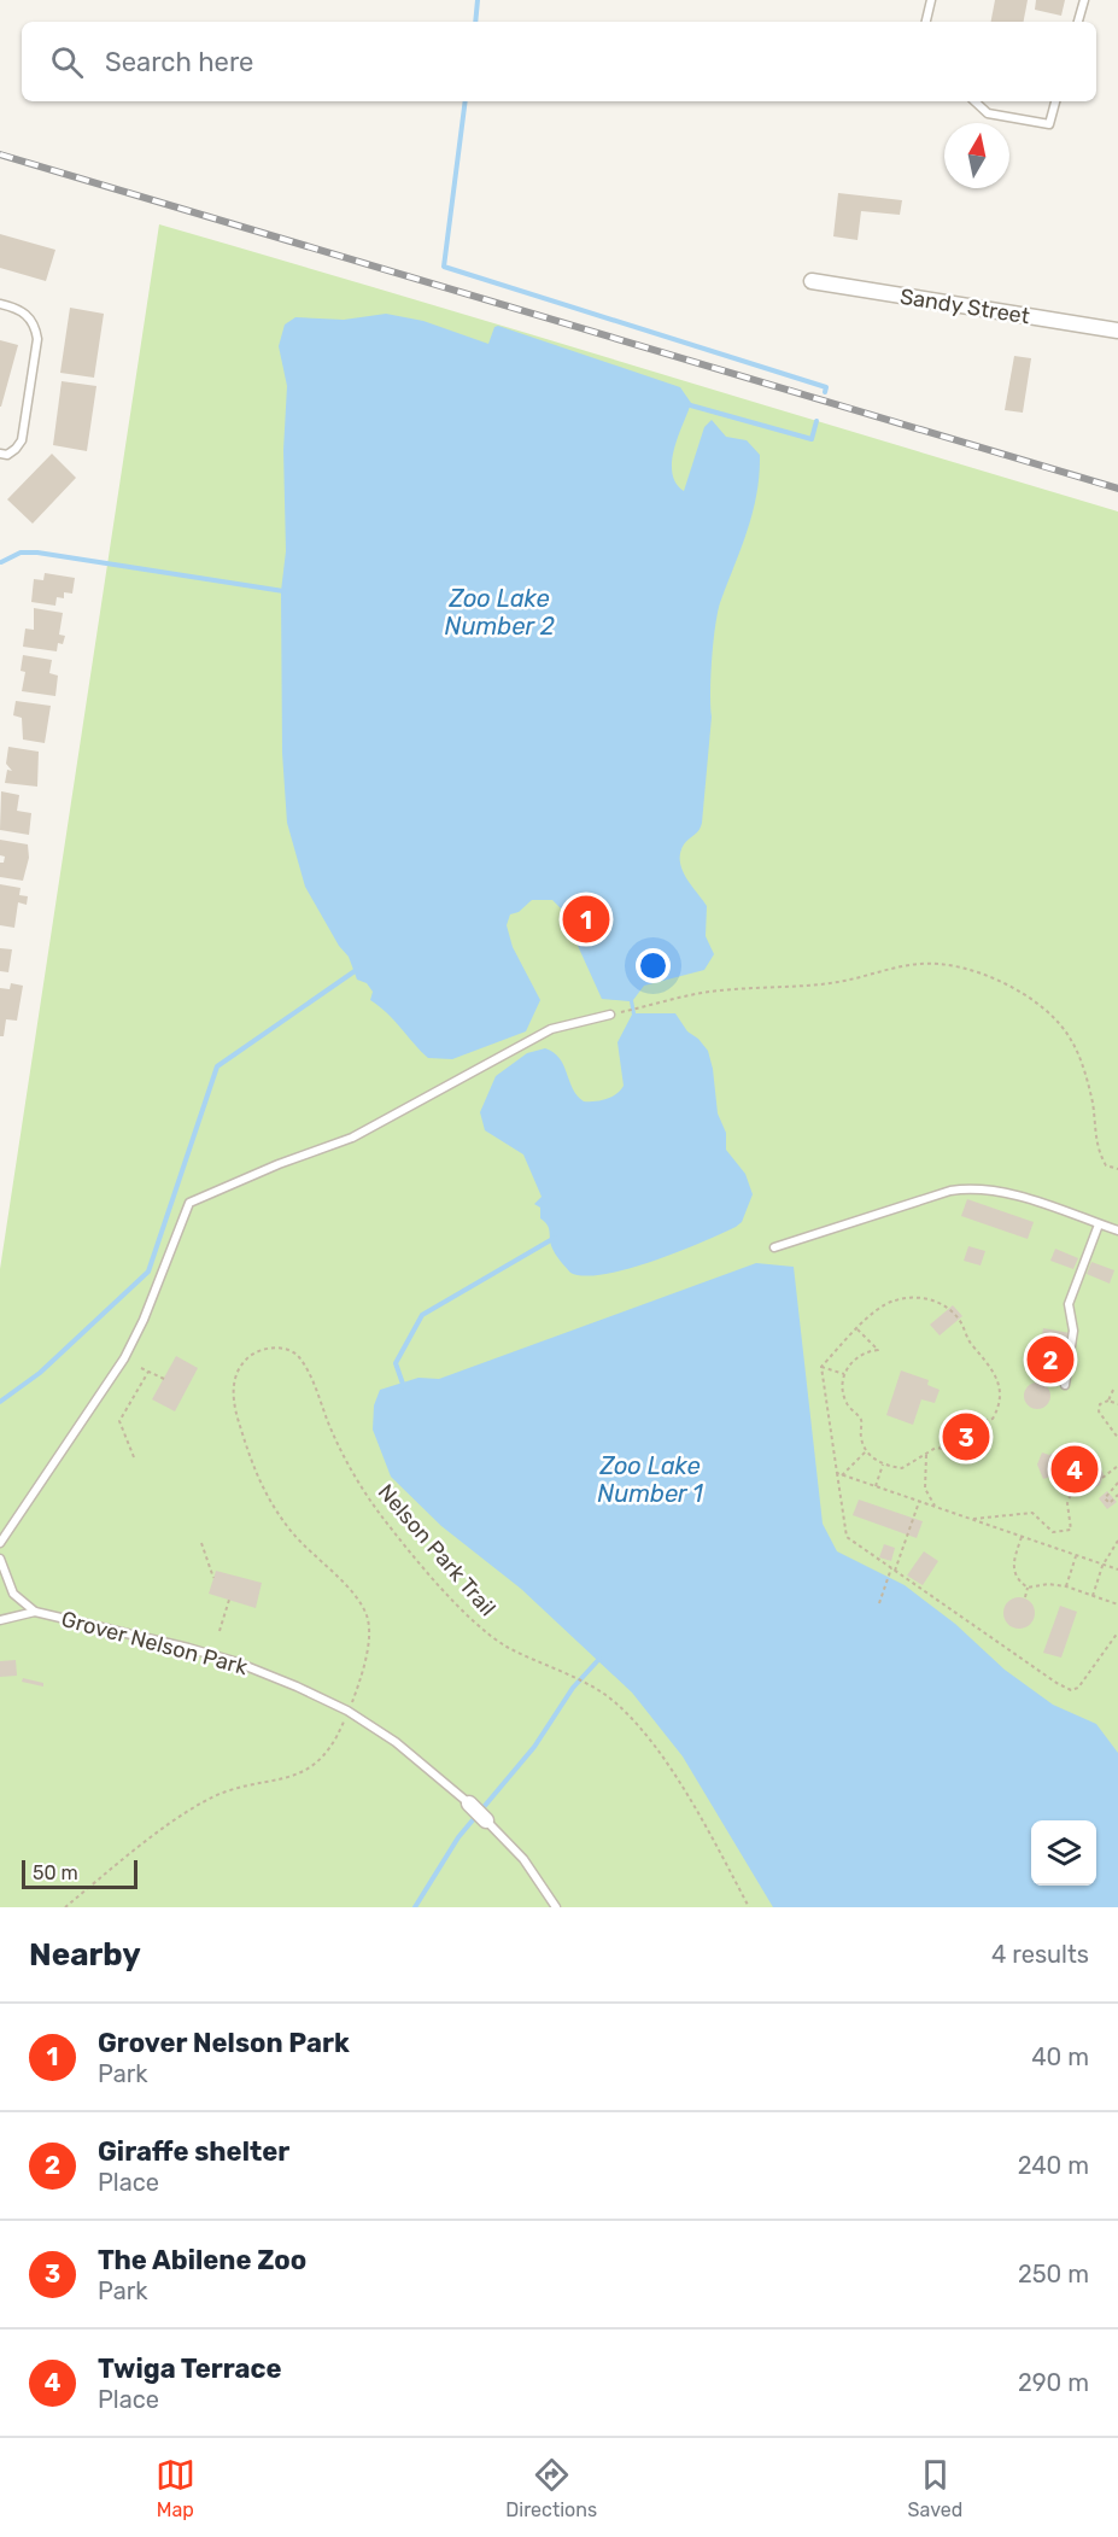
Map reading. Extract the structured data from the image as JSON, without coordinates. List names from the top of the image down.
{
  "streets": {
    "street": ["Sandy Street", "Grover Nelson Park"],
    "path": ["Nelson Park Trail"]
  },
  "crossings": [
    ["Nelson Park Trail", "Grover Nelson Park"]
  ],
  "water": ["Zoo Lake Number 2", "Zoo Lake Number 1"],
  "scale_bar": "50 m",
  "north": "top",
  "page": {
    "search": "Search here",
    "pins": [
      "1",
      "2",
      "3",
      "4"
    ],
    "scale": "50 m",
    "heading": ["Nearby", "4 results"],
    "list": [
      {
        "mark": "1",
        "name": "Grover Nelson Park",
        "note": "Park",
        "value": "40 m"
      },
      {
        "mark": "2",
        "name": "Giraffe shelter",
        "note": "Place",
        "value": "240 m"
      },
      {
        "mark": "3",
        "name": "The Abilene Zoo",
        "note": "Park",
        "value": "250 m"
      },
      {
        "mark": "4",
        "name": "Twiga Terrace",
        "note": "Place",
        "value": "290 m"
      }
    ],
    "nav": ["Map", "Directions", "Saved"]
  }
}
